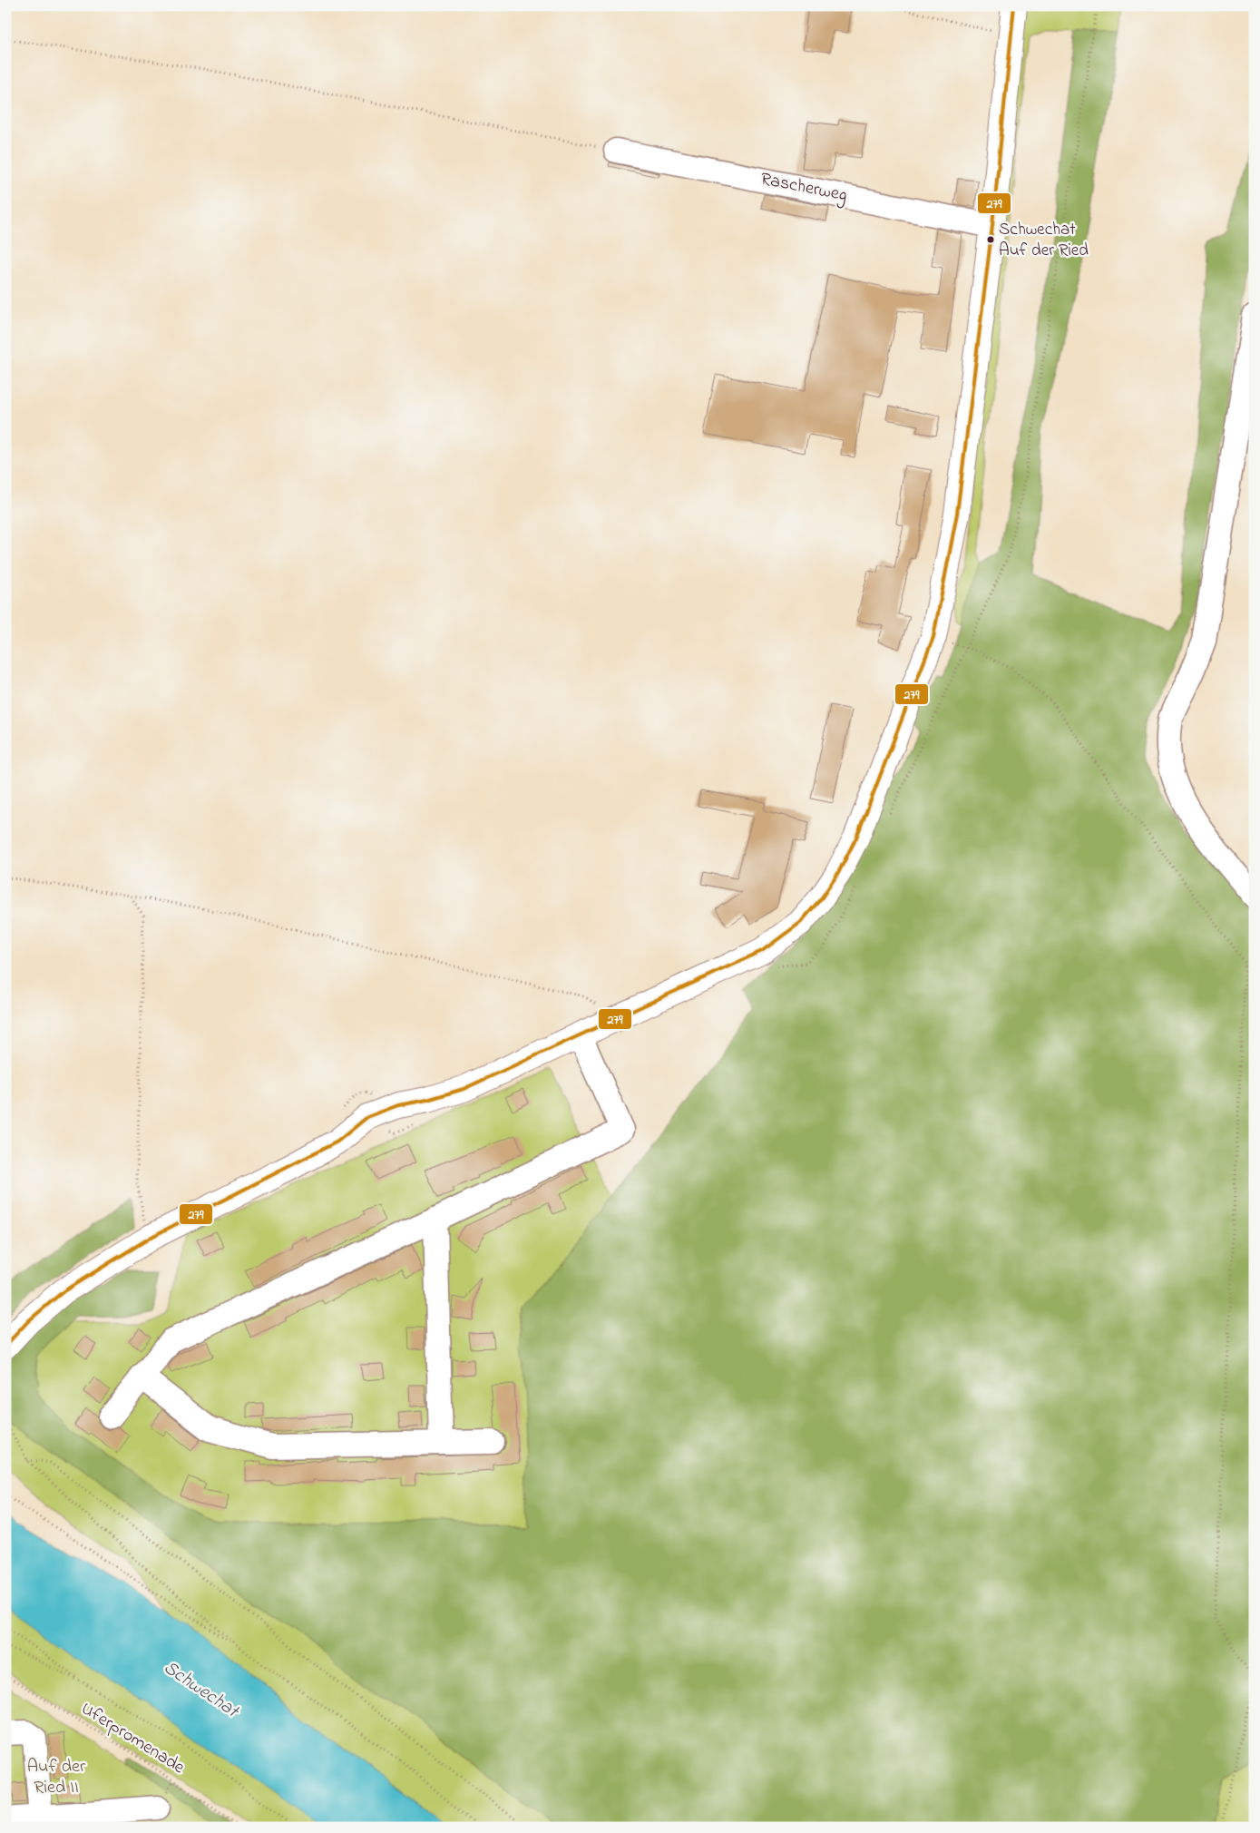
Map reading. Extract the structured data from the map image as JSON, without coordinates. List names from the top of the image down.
{
  "streets": {
    "street": ["Rascherweg"],
    "path": ["Uferpromenade"]
  },
  "water": ["Schwechat"],
  "parks": ["Auf der Ried II"],
  "places": ["Schwechat Auf der Ried"],
  "lines": ["transit line 279"]
}
